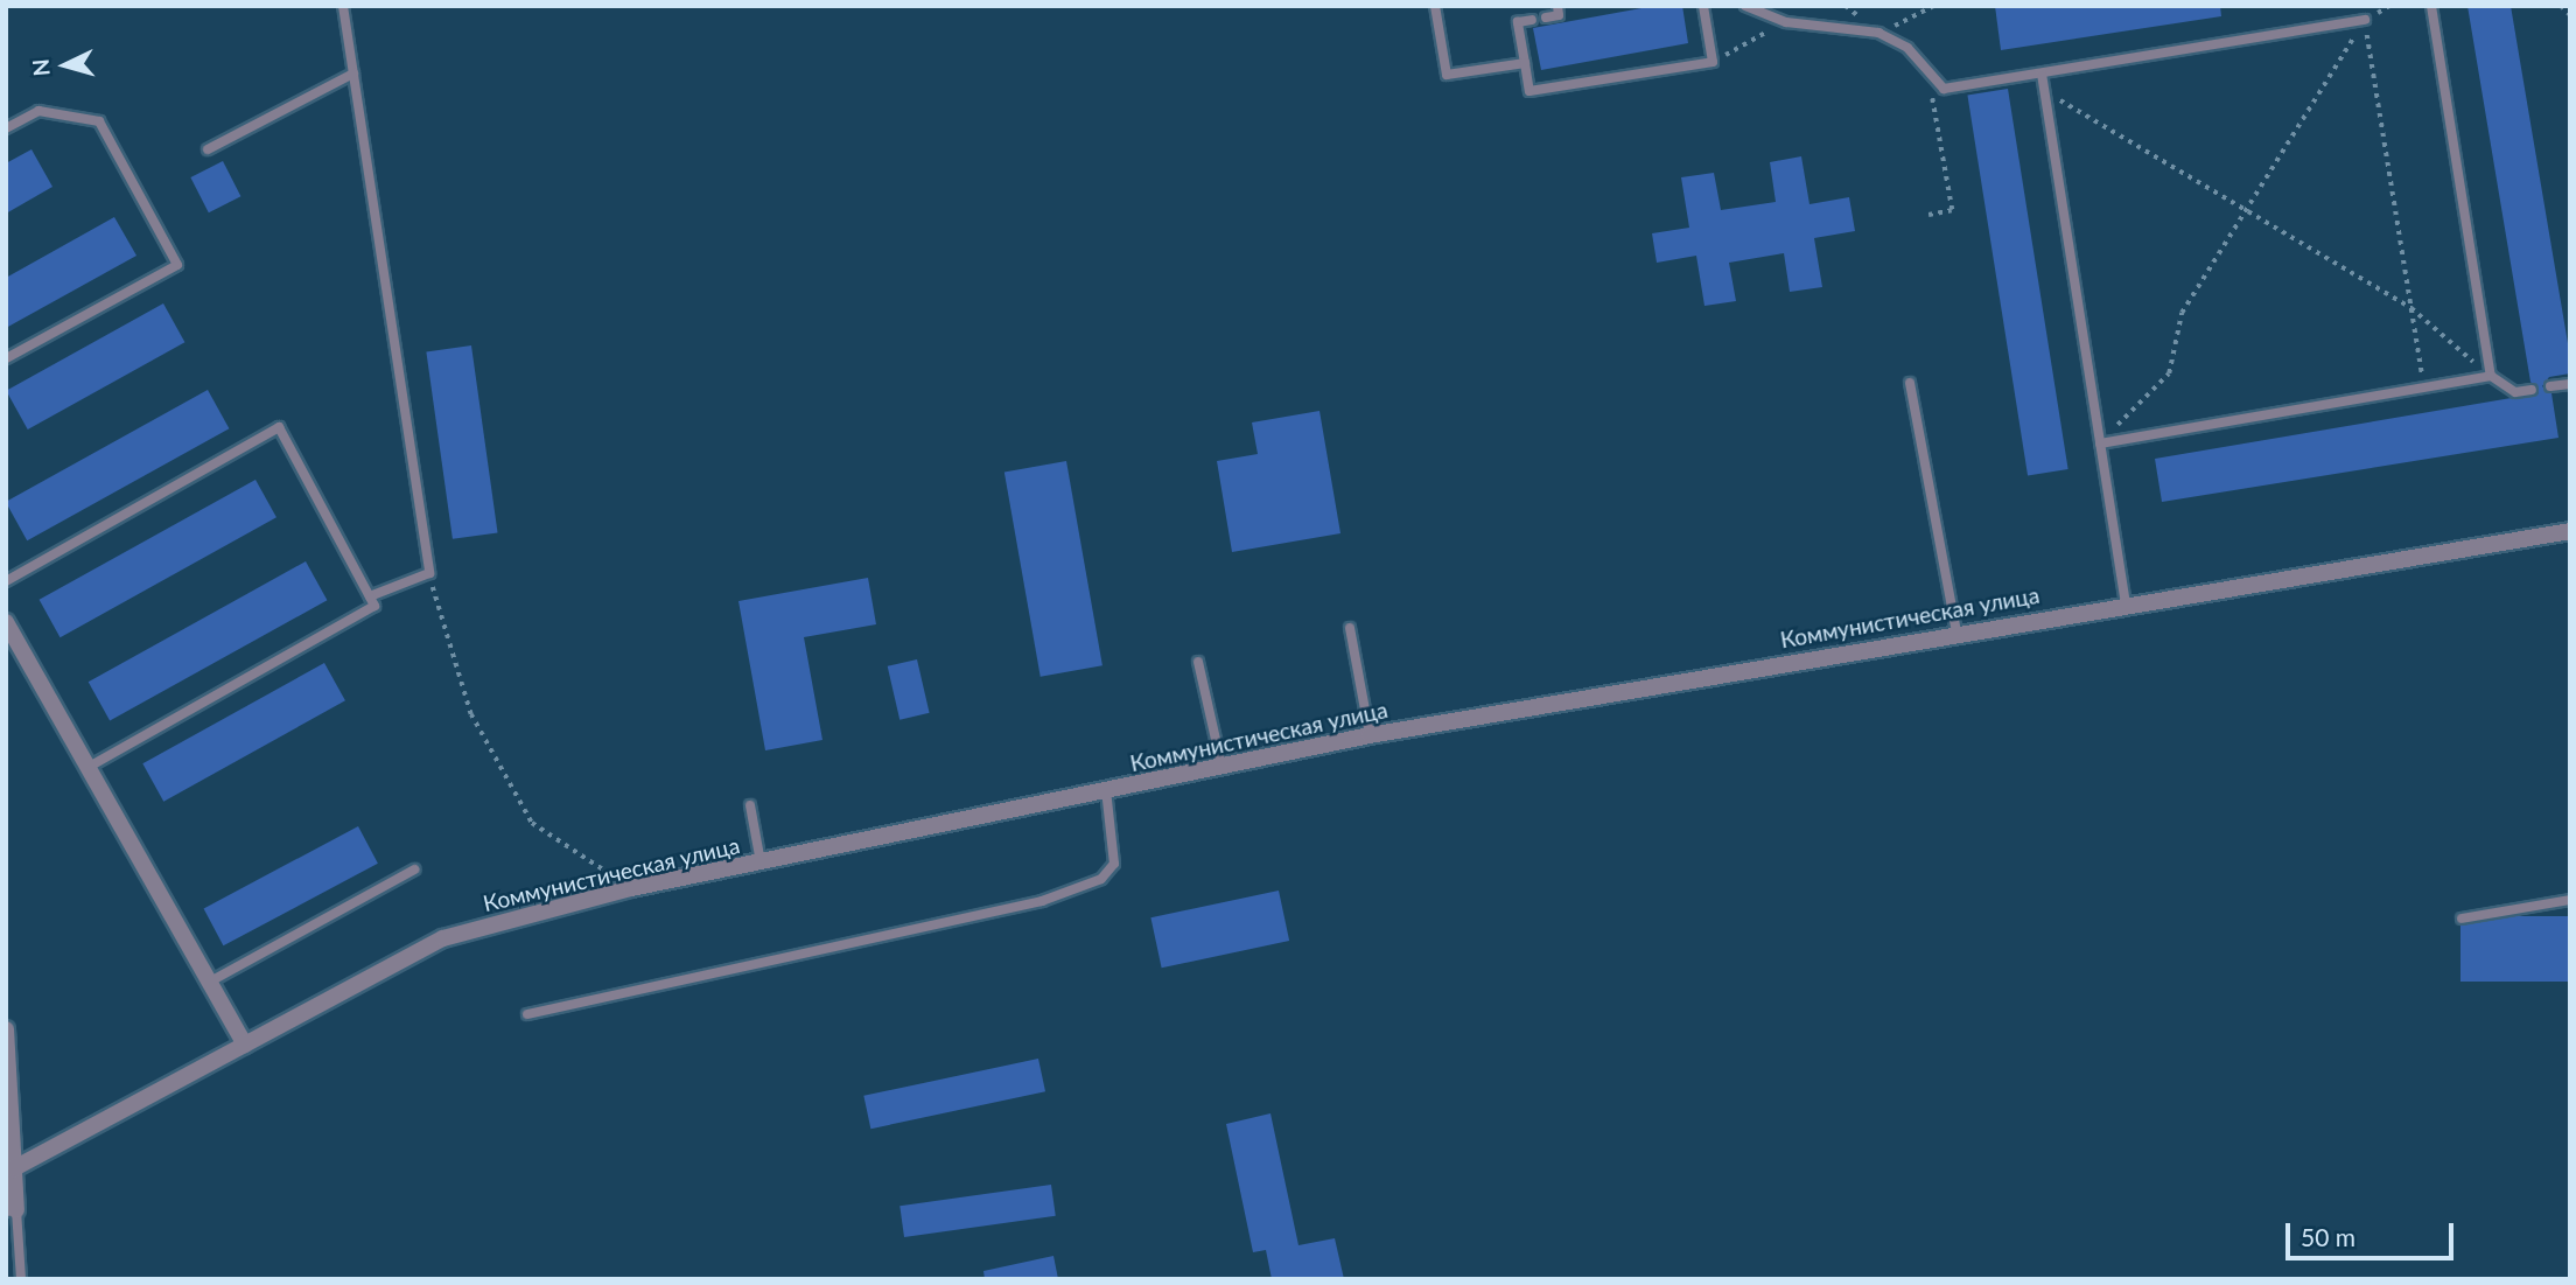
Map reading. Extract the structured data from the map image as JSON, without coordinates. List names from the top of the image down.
{
  "streets": {
    "street": ["Коммунистическая улица"]
  },
  "scale_bar": "50 m",
  "north": "left"
}
